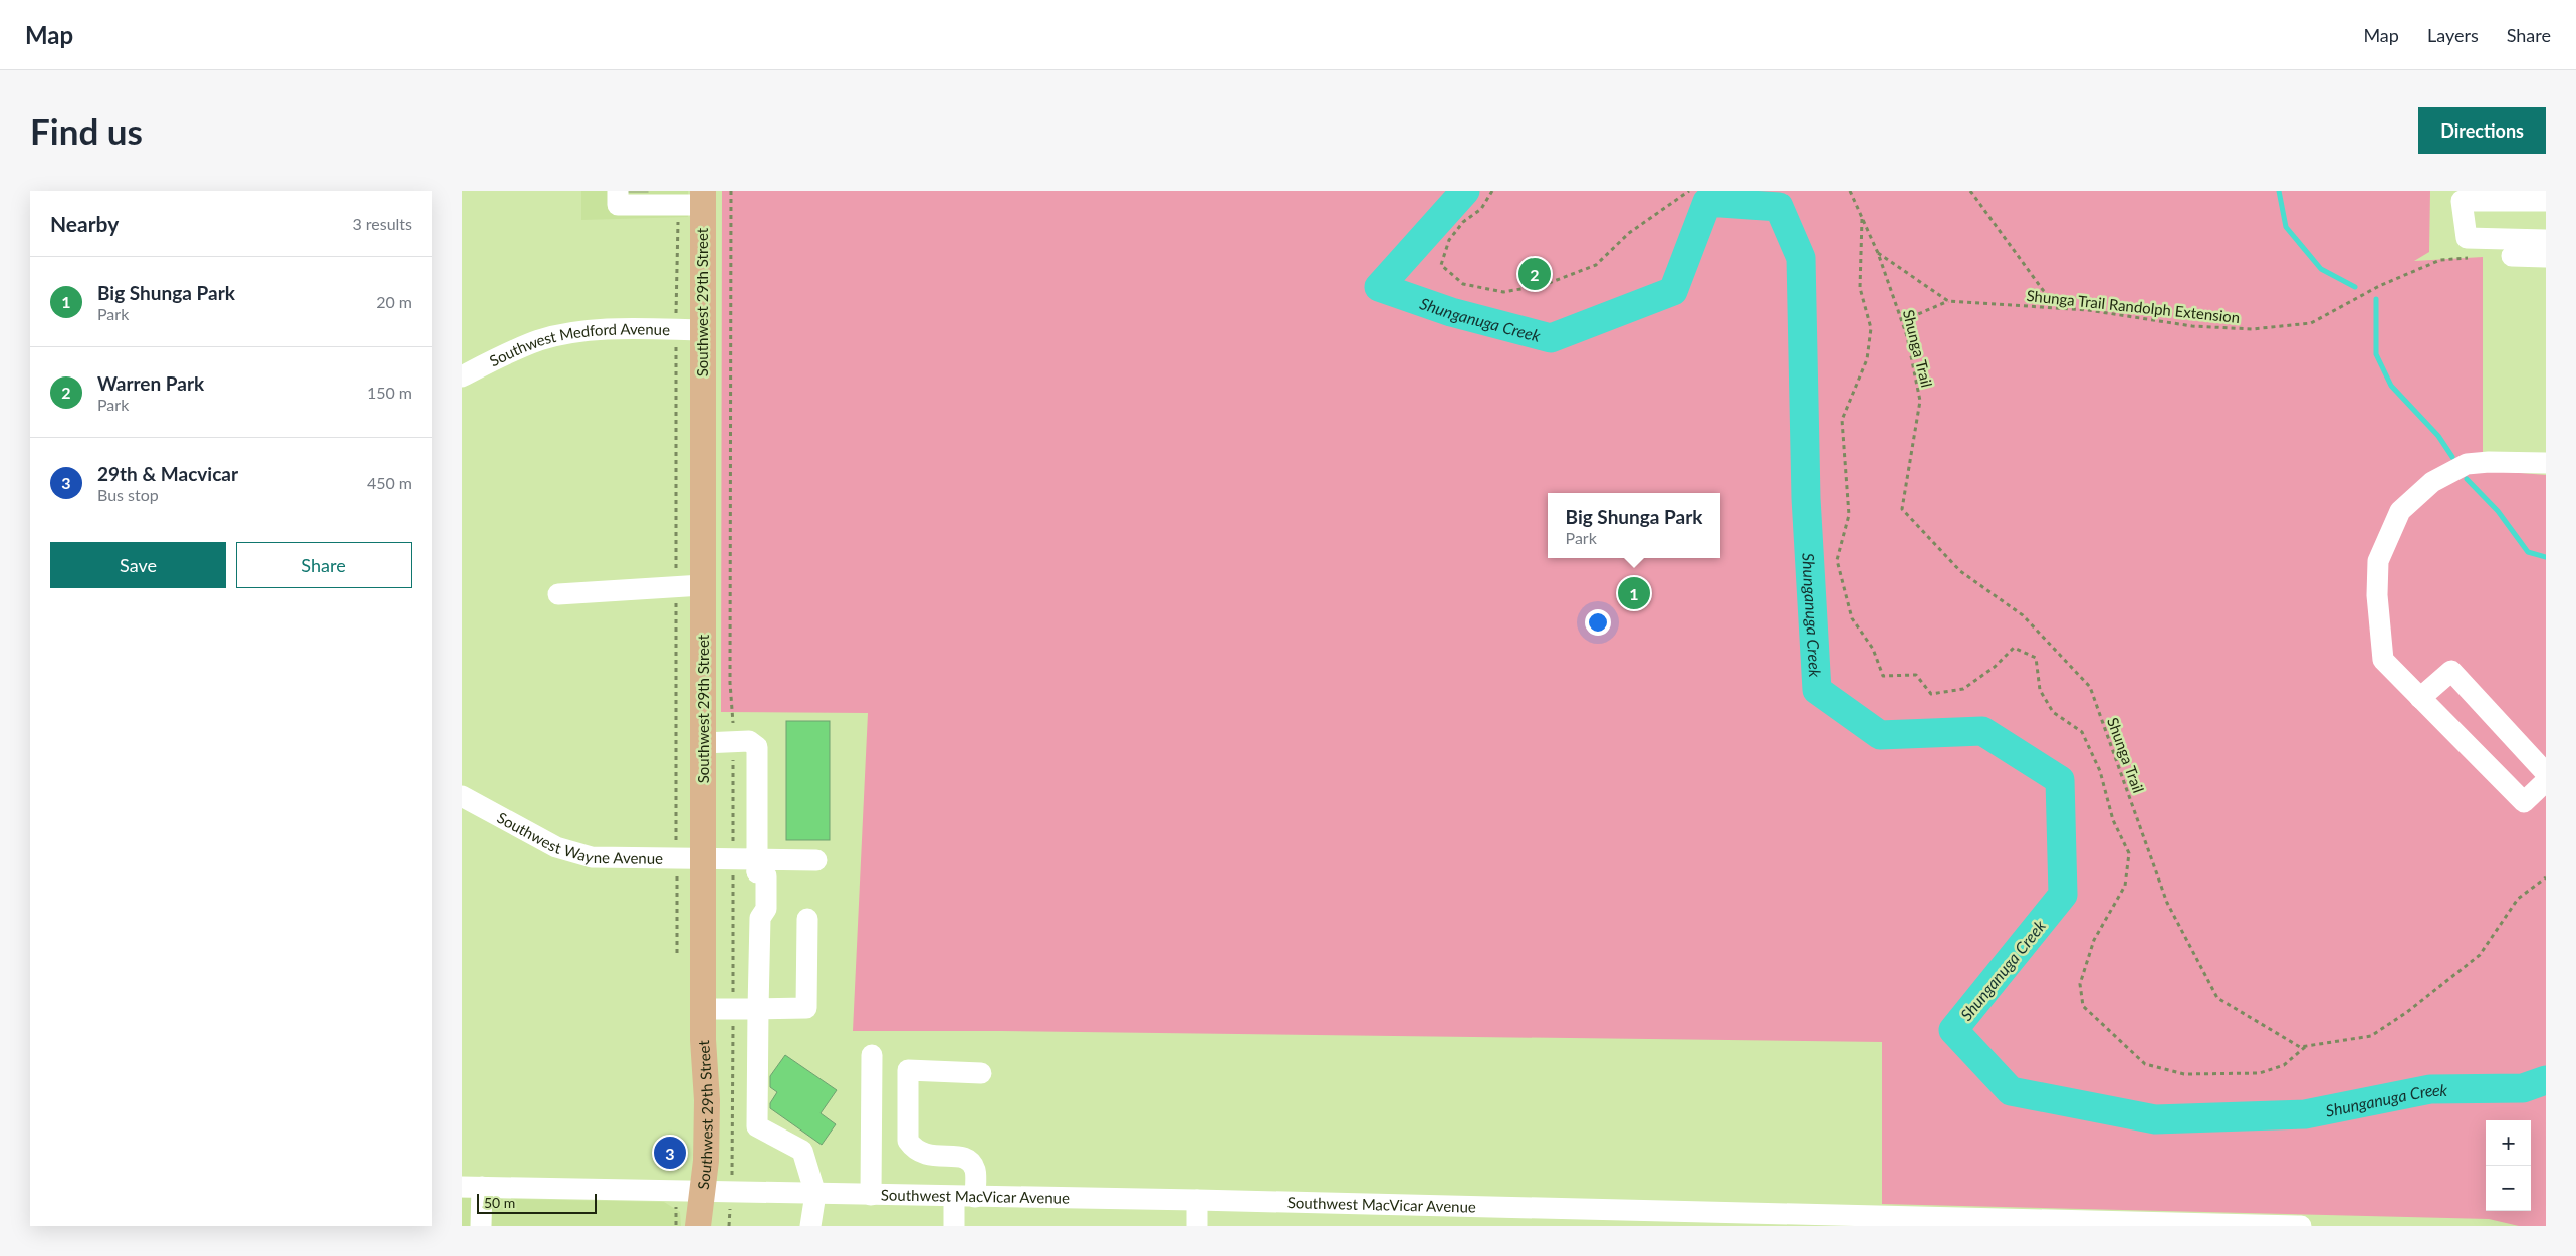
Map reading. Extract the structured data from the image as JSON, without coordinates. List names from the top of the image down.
{
  "streets": {
    "main road": ["Southwest 29th Street"],
    "street": ["Southwest Medford Avenue", "Southwest Wayne Avenue", "Southwest MacVicar Avenue"],
    "path": ["Shunga Trail Randolph Extension", "Shunga Trail"]
  },
  "crossings": [
    ["Southwest 29th Street", "Southwest Medford Avenue"],
    ["Southwest 29th Street", "Southwest Wayne Avenue"],
    ["Southwest 29th Street", "Southwest MacVicar Avenue"],
    ["Shunga Trail Randolph Extension", "Shunga Trail"]
  ],
  "water": ["Shunganuga Creek"],
  "scale_bar": "50 m",
  "page": {
    "header": "Map",
    "nav": ["Map", "Layers", "Share"],
    "buttons": [
      "Directions",
      ["Save", "Share"]
    ],
    "title": "Find us",
    "heading": ["Nearby", "3 results"],
    "list": [
      {
        "mark": "1",
        "name": "Big Shunga Park",
        "note": "Park",
        "value": "20 m"
      },
      {
        "mark": "2",
        "name": "Warren Park",
        "note": "Park",
        "value": "150 m"
      },
      {
        "mark": "3",
        "name": "29th & Macvicar",
        "note": "Bus stop",
        "value": "450 m"
      }
    ],
    "pins": ["2", "1", "3"],
    "popup": ["Big Shunga Park", "Park"],
    "map_buttons": ["+", "−"],
    "scale": "50 m"
  }
}
